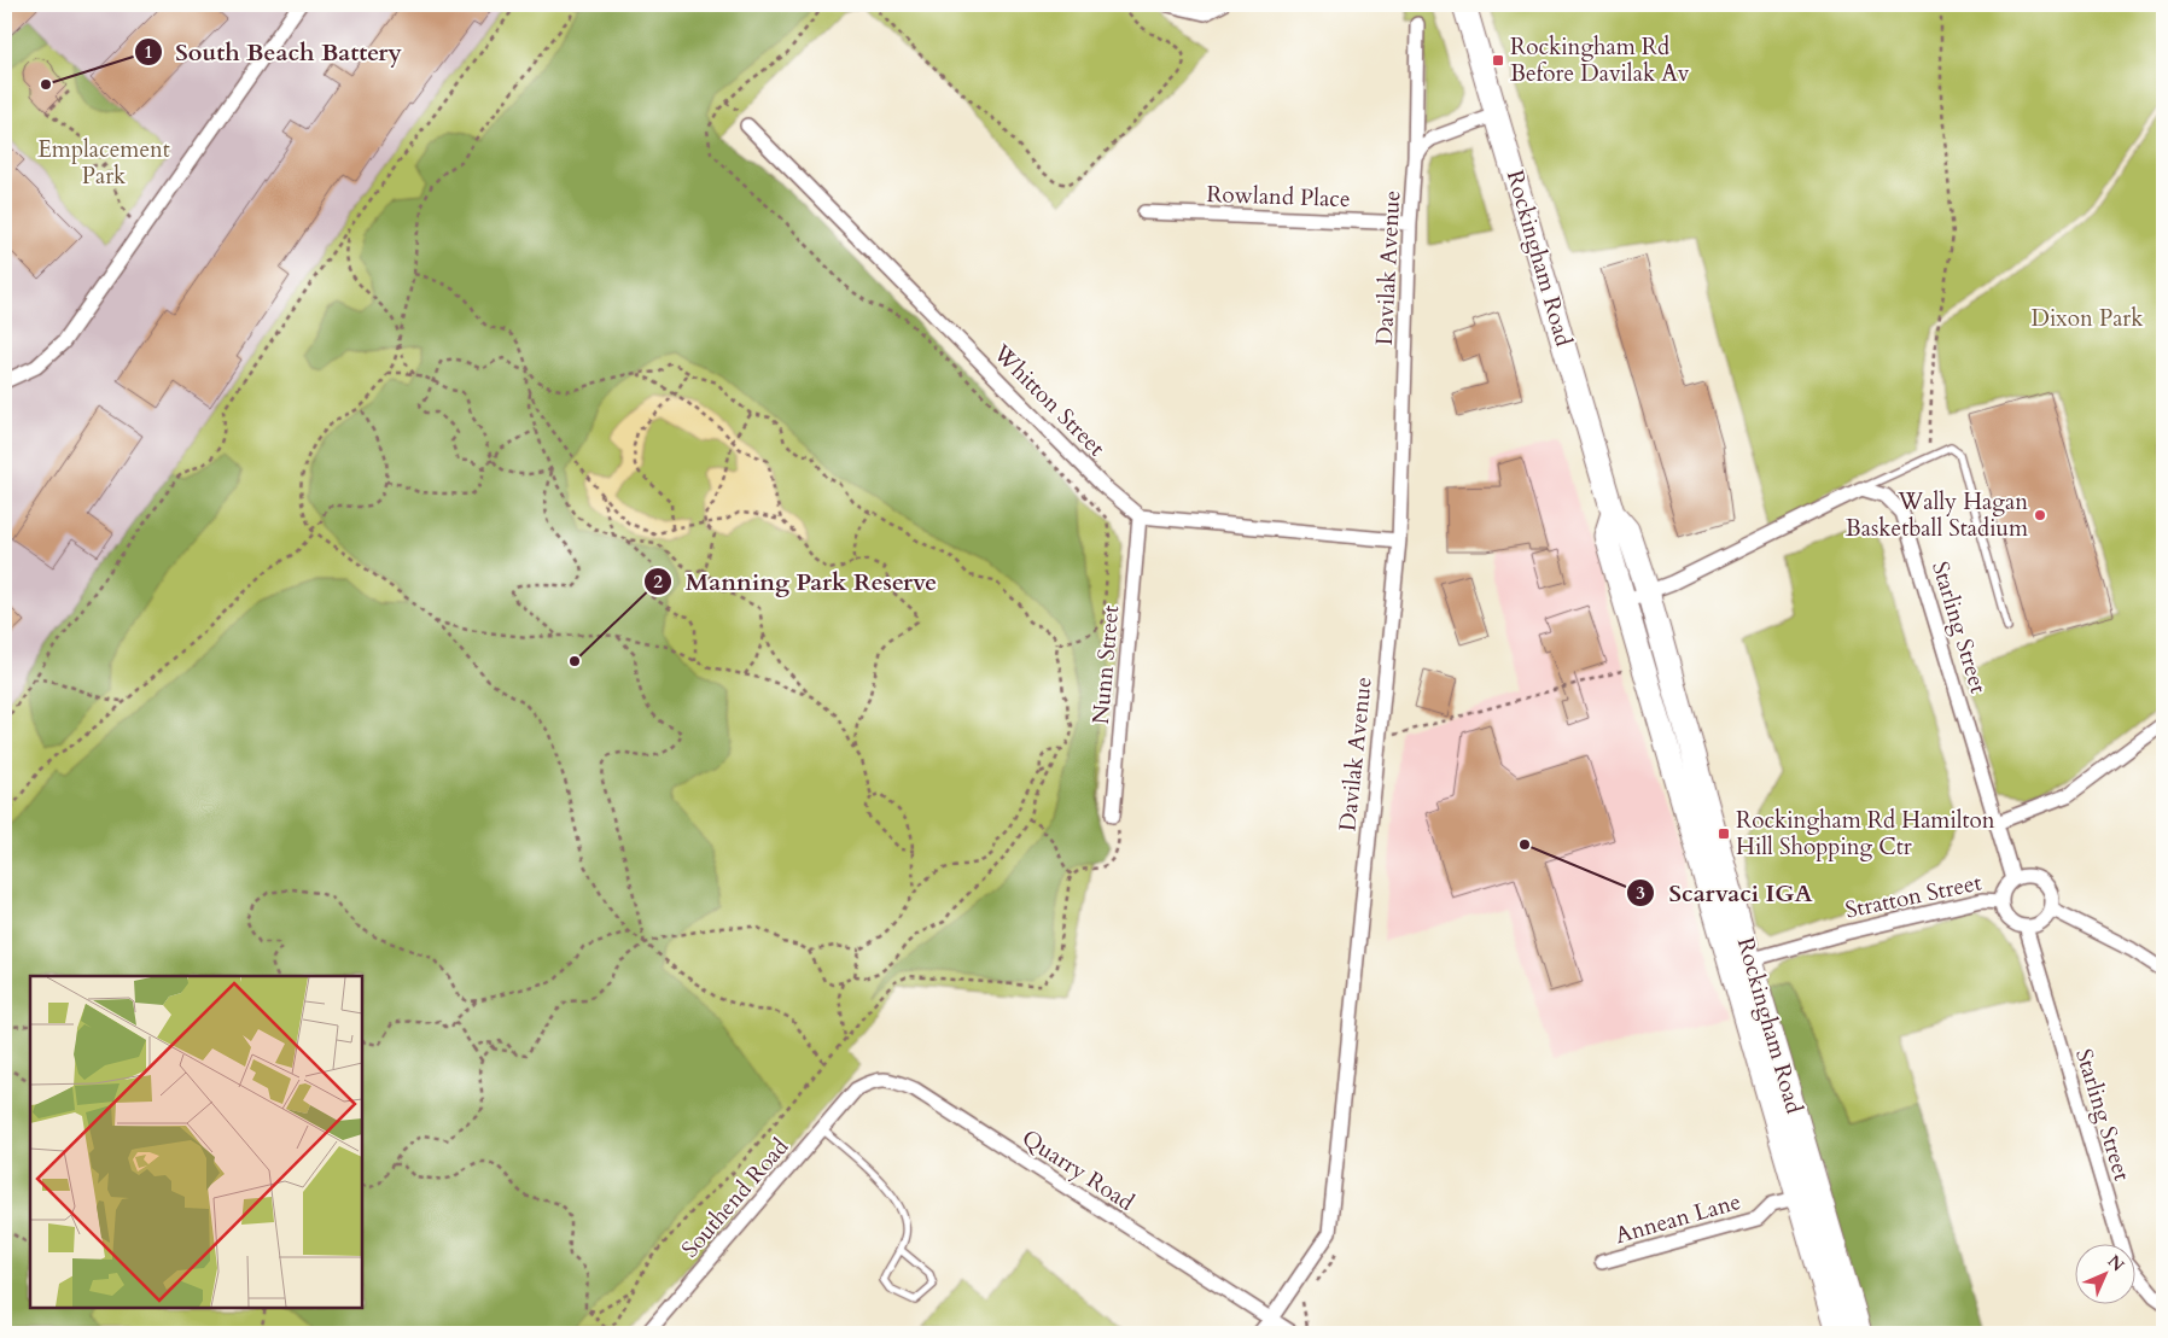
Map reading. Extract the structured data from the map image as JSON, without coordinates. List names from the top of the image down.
{
  "streets": {
    "main road": ["Rockingham Road"],
    "street": [
      "Rowland Place",
      "Davilak Avenue",
      "Whitton Street",
      "Starling Street",
      "Nunn Street",
      "Stratton Street",
      "Quarry Road",
      "Southend Road",
      "Annean Lane"
    ]
  },
  "crossings": [
    ["Rowland Place", "Davilak Avenue"],
    ["Rockingham Road", "Stratton Street"],
    ["Rockingham Road", "Annean Lane"],
    ["Davilak Avenue", "Quarry Road"],
    ["Whitton Street", "Nunn Street"],
    ["Starling Street", "Stratton Street"],
    ["Quarry Road", "Southend Road"]
  ],
  "parks": ["Emplacement Park", "Dixon Park"],
  "places": {
    "transit": ["Rockingham Rd Before Davilak Av", "Rockingham Rd Hamilton Hill Shopping Ctr"],
    "other": [
      "South Beach Battery",
      "Wally Hagan Basketball Stadium",
      "Manning Park Reserve",
      "Scarvaci IGA"
    ]
  },
  "north": "top right"
}
